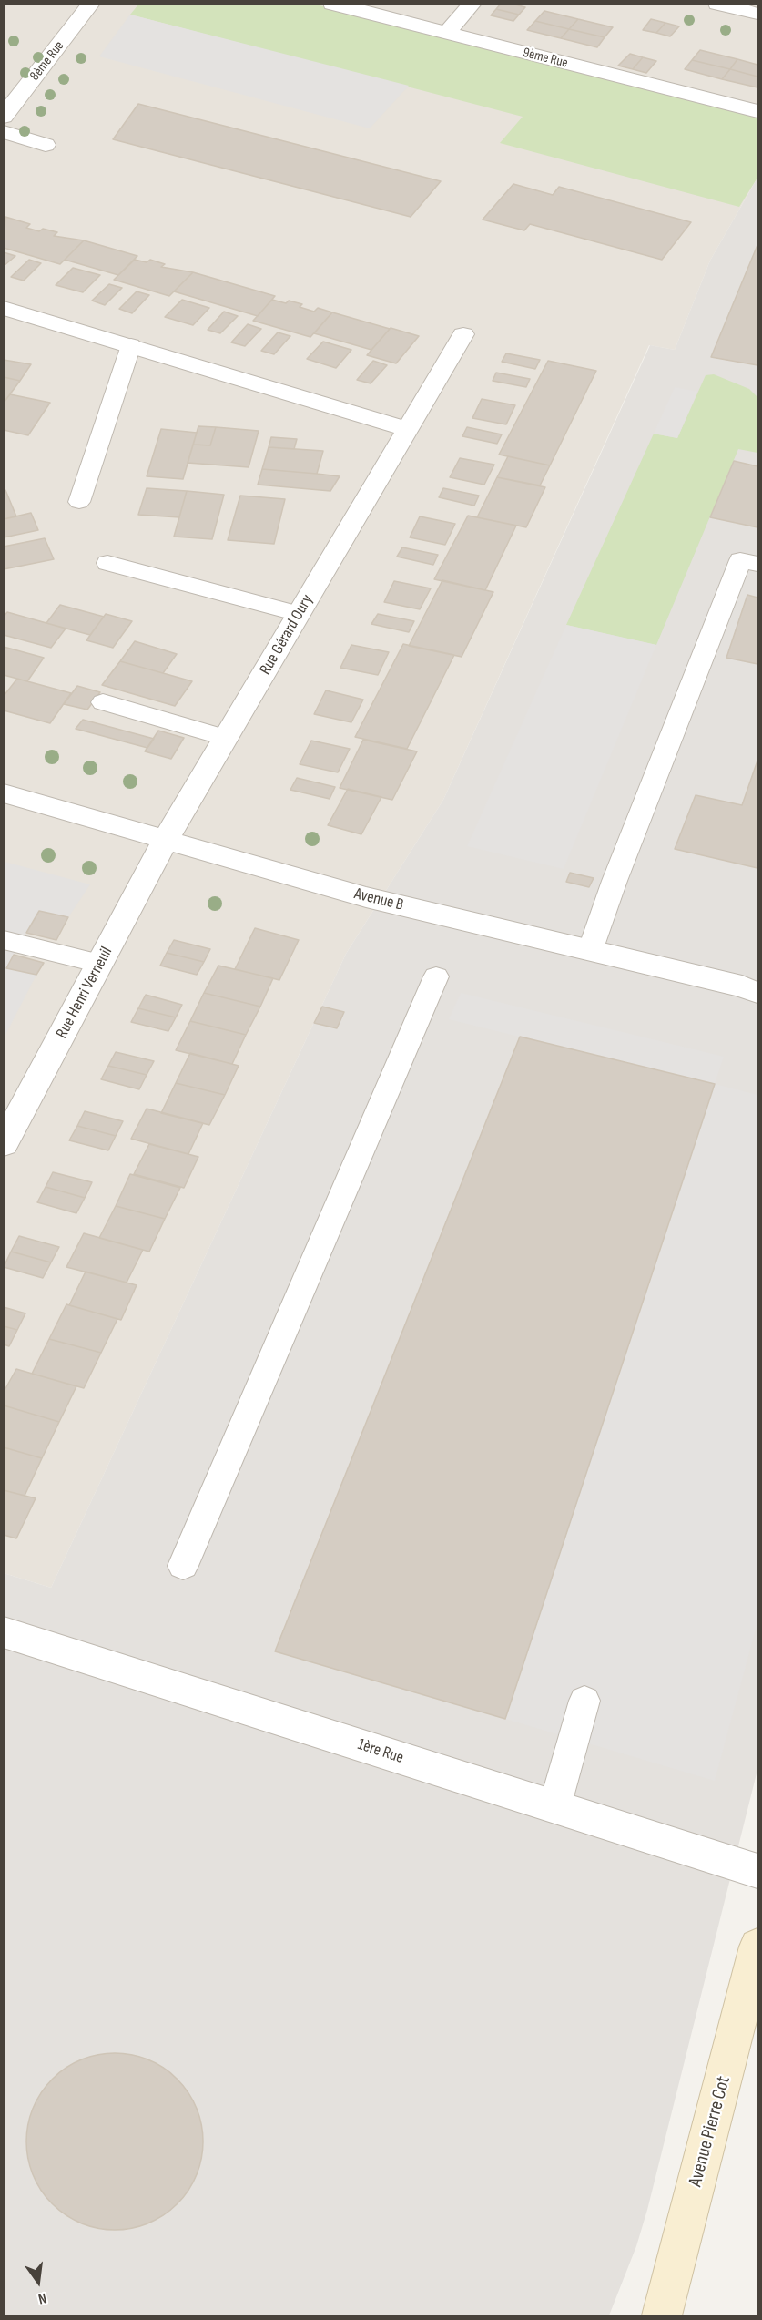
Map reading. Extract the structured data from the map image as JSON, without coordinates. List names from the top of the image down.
{
  "streets": {
    "street": [
      "9ème Rue",
      "8ème Rue",
      "Rue Gérard Oury",
      "Avenue B",
      "Rue Henri Verneuil",
      "1ère Rue",
      "Avenue Pierre Cot"
    ]
  },
  "crossings": [
    ["Rue Gérard Oury", "Avenue B"],
    ["Rue Gérard Oury", "Rue Henri Verneuil"],
    ["Avenue B", "Rue Henri Verneuil"]
  ],
  "north": "bottom"
}
